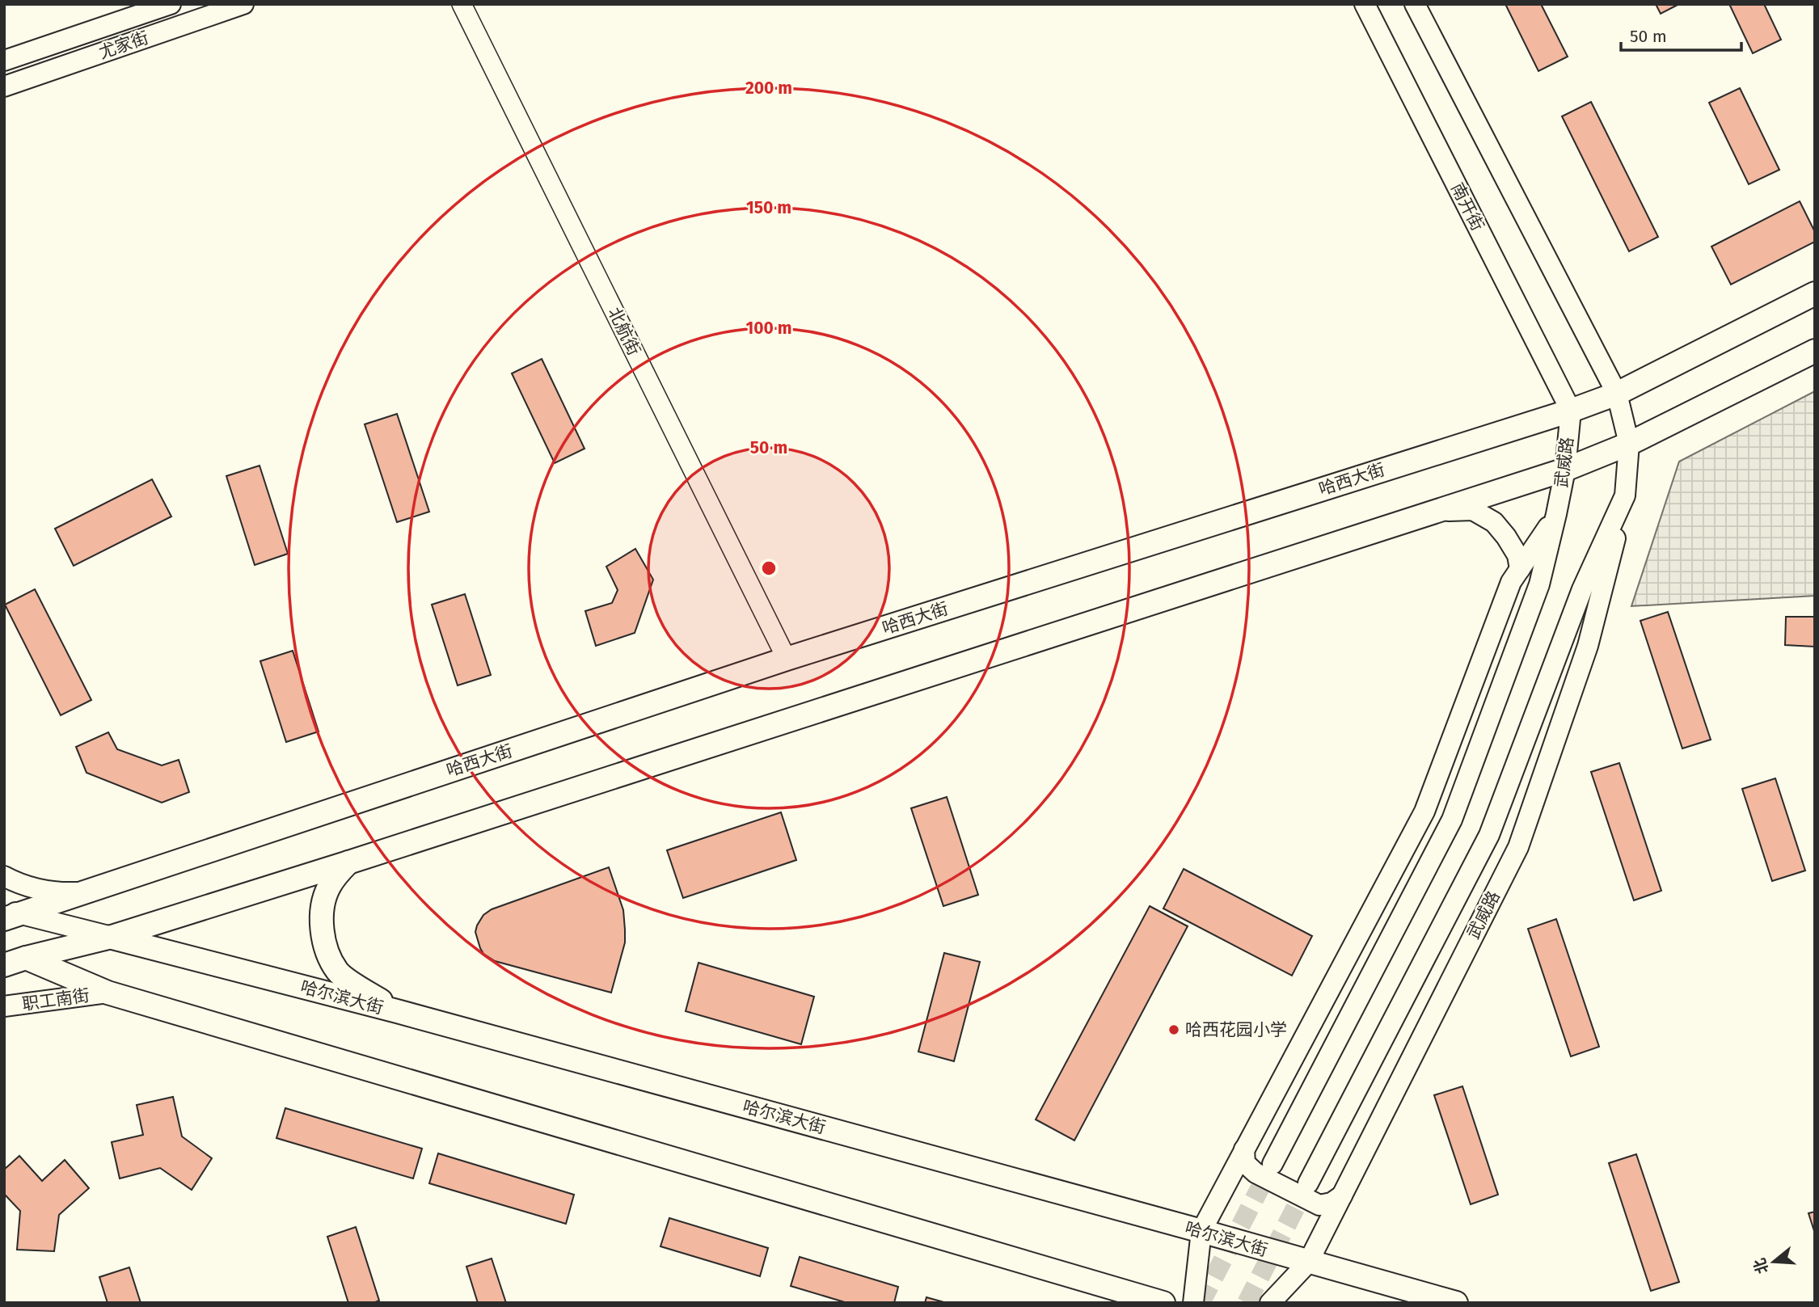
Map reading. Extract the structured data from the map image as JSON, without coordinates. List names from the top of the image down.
{
  "streets": {
    "main road": [
      "尤家街",
      "南开街",
      "武威路",
      "哈西大街",
      "哈尔滨大街",
      "职工南街"
    ],
    "street": ["北航街"]
  },
  "crossings": [
    ["南开街", "武威路"],
    ["南开街", "哈西大街"],
    ["北航街", "哈西大街"],
    ["武威路", "哈西大街"],
    ["武威路", "哈尔滨大街"]
  ],
  "places": ["哈西花园小学"],
  "scale_bar": "50 m",
  "north": "left",
  "rings": [
    "200 m",
    "150 m",
    "100 m",
    "50 m"
  ]
}
